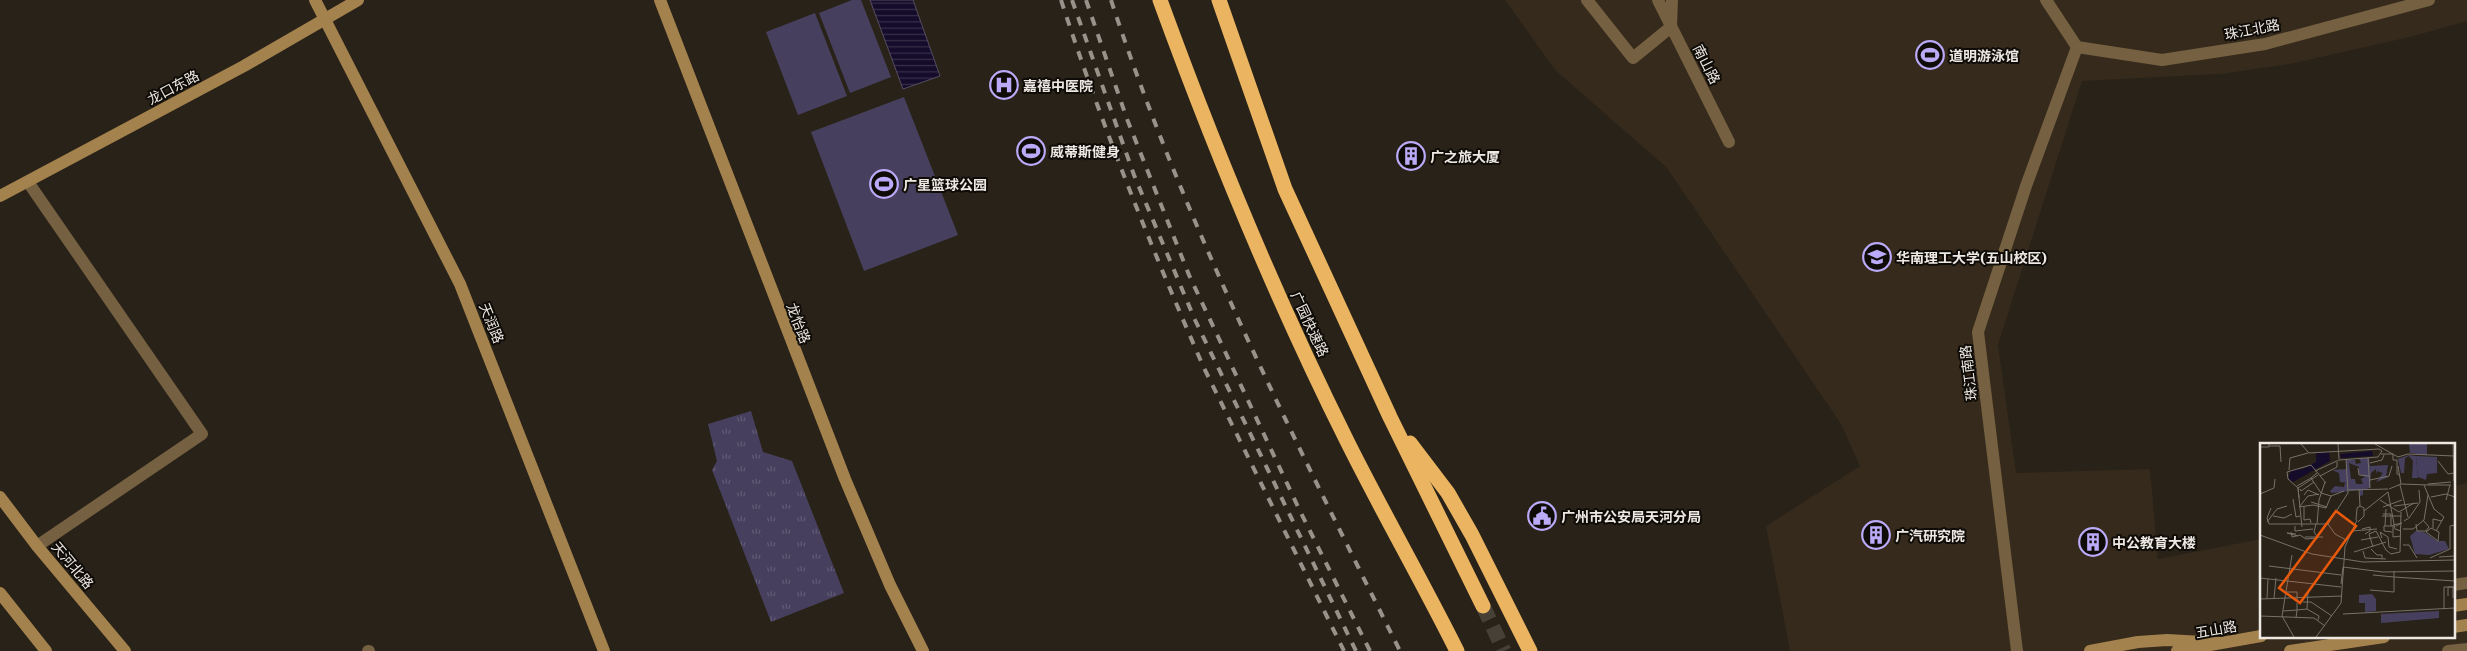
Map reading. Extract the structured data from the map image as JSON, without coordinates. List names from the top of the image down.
{
  "streets": {
    "highway": ["广园快速路"],
    "street": [
      "珠江北路",
      "南山路",
      "龙口东路",
      "天润路",
      "龙怡路",
      "珠江南路",
      "天河北路",
      "五山路"
    ]
  },
  "crossings": [
    ["珠江北路", "珠江南路"],
    ["龙口东路", "天润路"]
  ],
  "places": {
    "sports": ["道明游泳馆", "威蒂斯健身", "广星篮球公园"],
    "hospital": ["嘉禧中医院"],
    "building": ["广之旅大厦", "广汽研究院", "中公教育大楼"],
    "school or university": ["华南理工大学(五山校区)"],
    "public building": ["广州市公安局天河分局"]
  }
}
